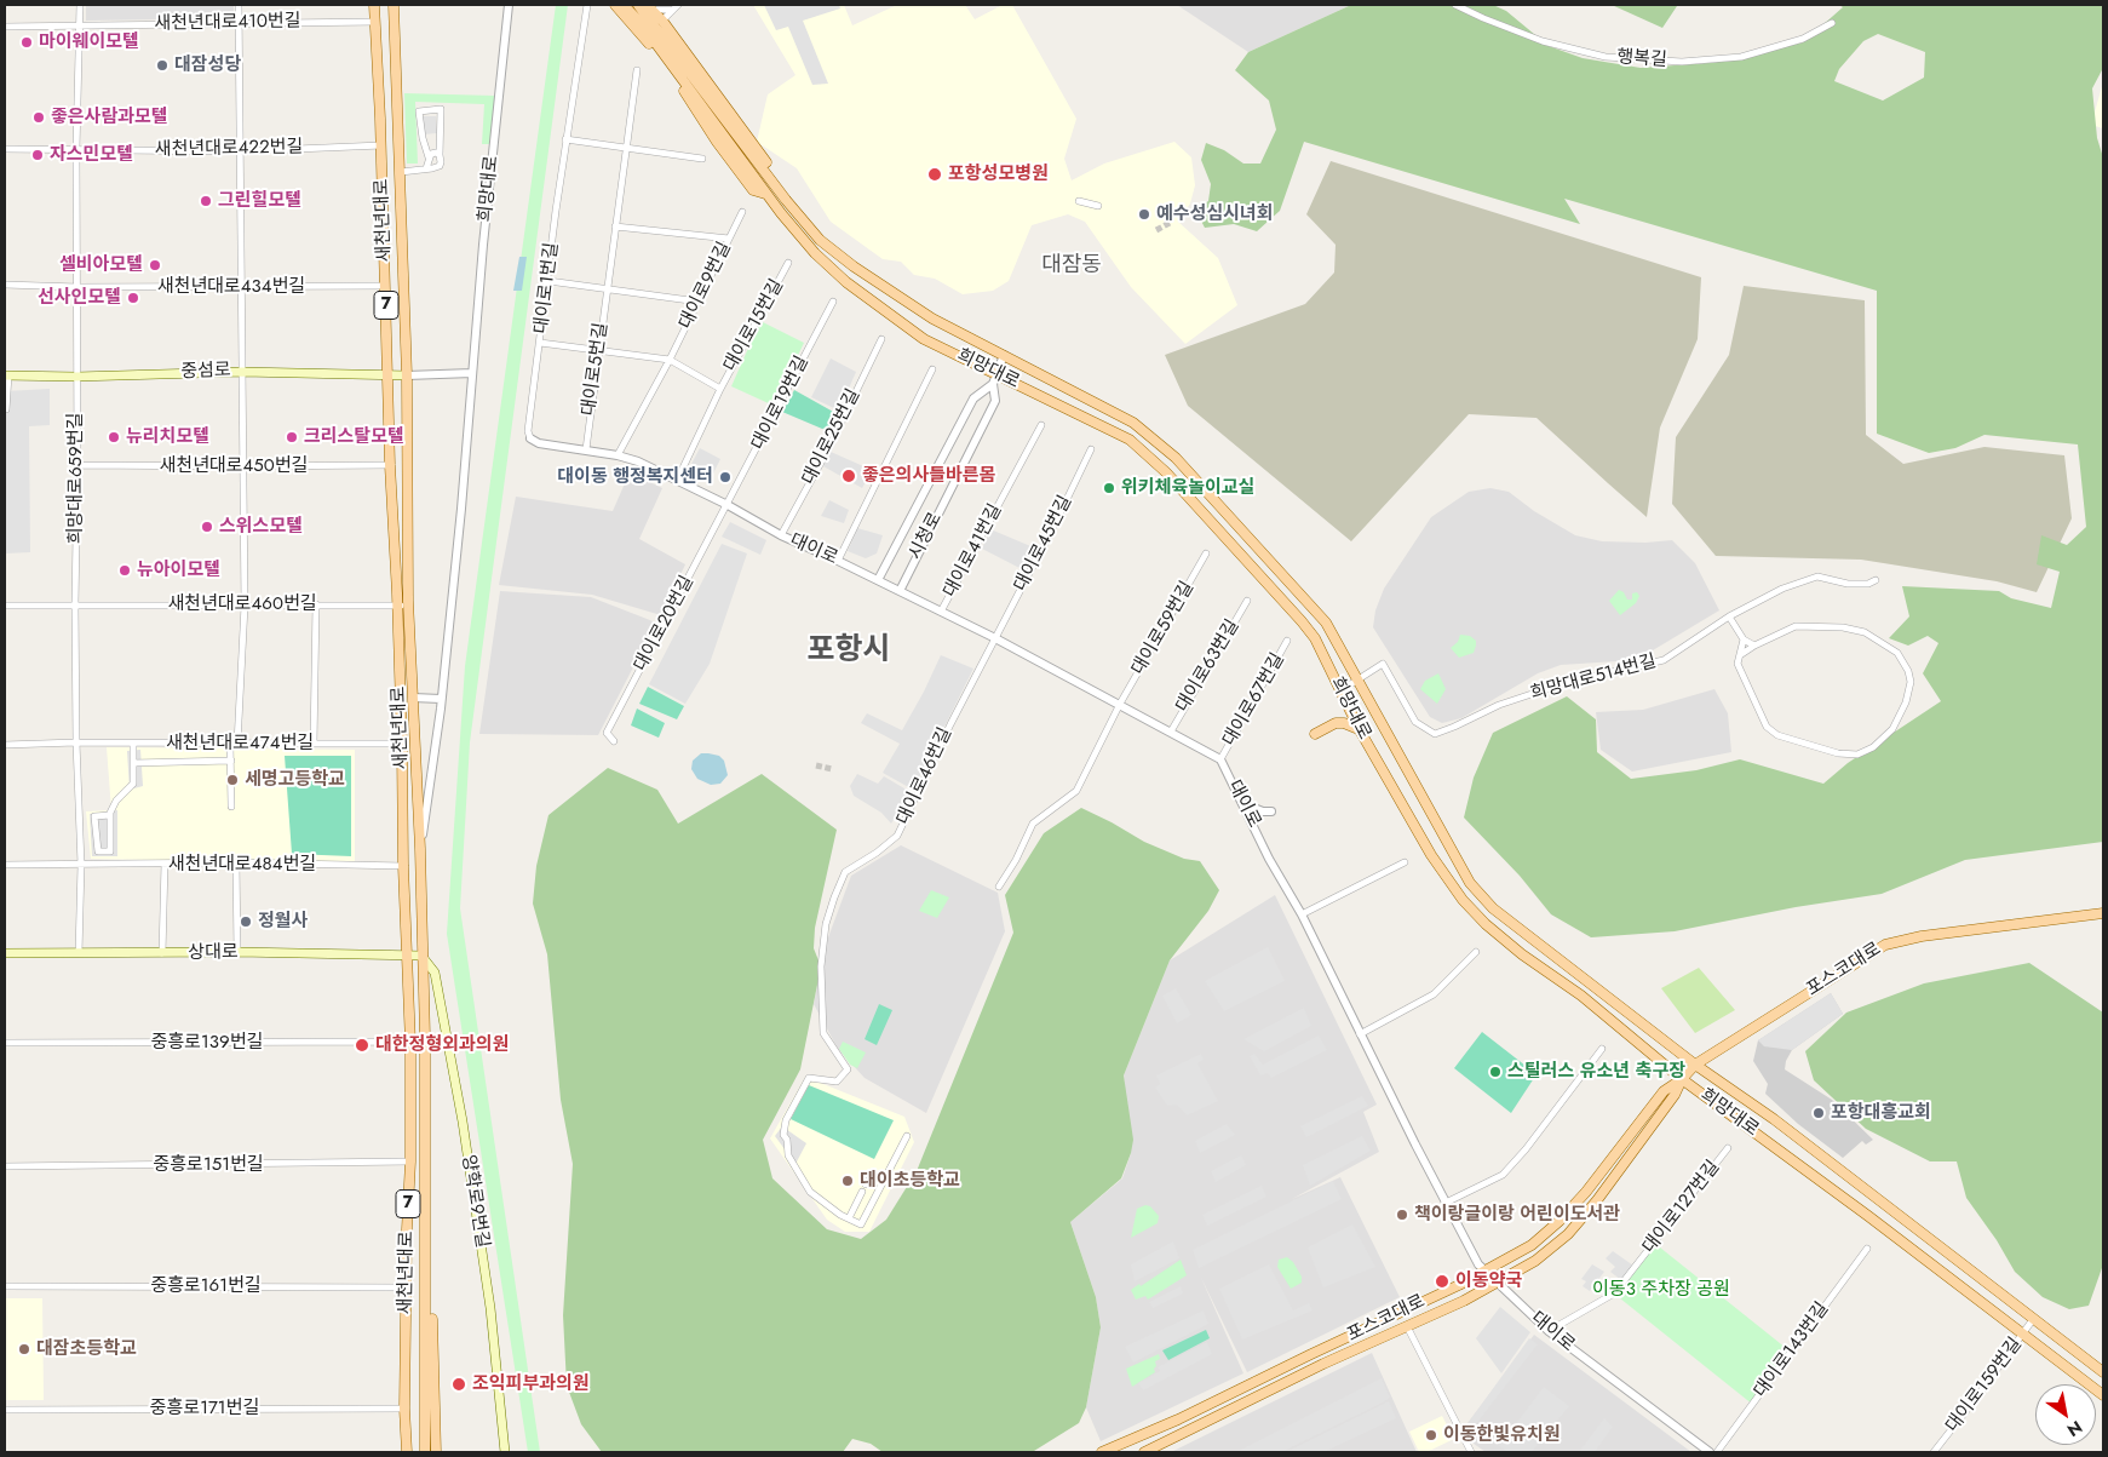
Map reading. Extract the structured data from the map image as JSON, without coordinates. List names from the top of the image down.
{
  "streets": {
    "main road": [
      "희망대로",
      "새천년대로",
      "7",
      "중섬로",
      "상대로",
      "포스코대로",
      "양학로9번길"
    ],
    "street": [
      "새천년대로410번길",
      "행복길",
      "새천년대로422번길",
      "대이로9번길",
      "새천년대로434번길",
      "대이로1번길",
      "대이로15번길",
      "대이로5번길",
      "대이로19번길",
      "대이로25번길",
      "새천년대로450번길",
      "희망대로659번길",
      "시청로",
      "대이로45번길",
      "대이로",
      "대이로41번길",
      "새천년대로460번길",
      "대이로20번길",
      "대이로59번길",
      "대이로63번길",
      "희망대로514번길",
      "대이로67번길",
      "새천년대로474번길",
      "대이로46번길",
      "새천년대로484번길",
      "중흥로139번길",
      "중흥로151번길",
      "대이로127번길",
      "중흥로161번길",
      "대이로143번길",
      "대이로159번길",
      "중흥로171번길"
    ]
  },
  "crossings": [
    ["새천년대로410번길", "새천년대로"],
    ["새천년대로410번길", "희망대로659번길"],
    ["새천년대로422번길", "새천년대로"],
    ["새천년대로422번길", "희망대로659번길"],
    ["희망대로", "새천년대로"],
    ["희망대로", "시청로"],
    ["희망대로", "희망대로514번길"],
    ["희망대로", "포스코대로"],
    ["희망대로", "대이로159번길"],
    ["새천년대로", "새천년대로434번길"],
    ["새천년대로", "중섬로"],
    ["새천년대로", "새천년대로450번길"],
    ["새천년대로", "새천년대로460번길"],
    ["새천년대로", "새천년대로474번길"],
    ["새천년대로", "새천년대로484번길"],
    ["새천년대로", "상대로"],
    ["새천년대로", "중흥로139번길"],
    ["새천년대로", "중흥로151번길"],
    ["새천년대로", "양학로9번길"],
    ["새천년대로", "중흥로161번길"],
    ["새천년대로", "중흥로171번길"],
    ["대이로9번길", "대이로15번길"],
    ["대이로9번길", "대이로"],
    ["새천년대로434번길", "희망대로659번길"],
    ["대이로1번길", "대이로"],
    ["대이로15번길", "대이로"],
    ["대이로5번길", "대이로"],
    ["중섬로", "희망대로659번길"],
    ["대이로19번길", "대이로"],
    ["대이로19번길", "대이로20번길"],
    ["대이로25번길", "대이로"],
    ["새천년대로450번길", "희망대로659번길"],
    ["희망대로659번길", "새천년대로460번길"],
    ["희망대로659번길", "새천년대로474번길"],
    ["희망대로659번길", "새천년대로484번길"],
    ["희망대로659번길", "상대로"],
    ["시청로", "대이로"],
    ["대이로45번길", "대이로"],
    ["대이로45번길", "대이로46번길"],
    ["대이로", "대이로41번길"],
    ["대이로", "대이로20번길"],
    ["대이로", "대이로59번길"],
    ["대이로", "대이로63번길"],
    ["대이로", "대이로67번길"],
    ["대이로", "대이로46번길"],
    ["대이로", "포스코대로"],
    ["대이로", "대이로127번길"],
    ["상대로", "양학로9번길"]
  ],
  "districts": ["대잠동", "포항시"],
  "parks": ["이동3 주차장 공원"],
  "places": [
    "마이웨이모텔",
    "대잠성당",
    "좋은사람과모텔",
    "자스민모텔",
    "포항성모병원",
    "그린힐모텔",
    "예수성심시녀회",
    "셀비아모텔",
    "선사인모텔",
    "뉴리치모텔",
    "크리스탈모텔",
    "좋은의사들바른몸",
    "대이동 행정복지센터",
    "위키체육놀이교실",
    "스위스모텔",
    "뉴아이모텔",
    "세명고등학교",
    "정월사",
    "대한정형외과의원",
    "스틸러스 유소년 축구장",
    "포항대흥교회",
    "대이초등학교",
    "책이랑글이랑 어린이도서관",
    "이동약국",
    "대잠초등학교",
    "조익피부과의원",
    "이동한빛유치원"
  ],
  "north": "bottom right"
}
